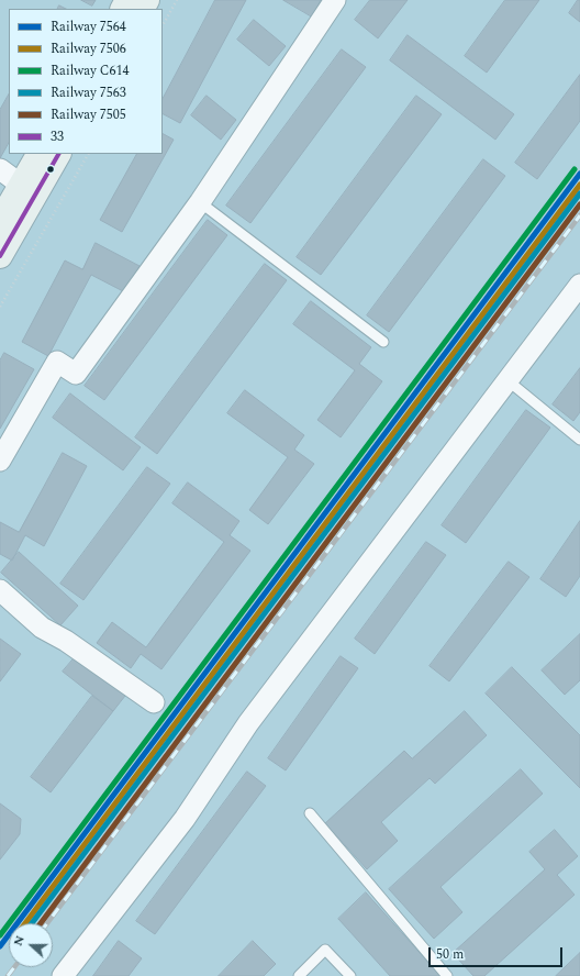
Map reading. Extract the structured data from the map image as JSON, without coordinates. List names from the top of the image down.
{
  "lines": [
    "transit line 33",
    "rail line C614",
    "rail line 7564",
    "rail line 7506",
    "rail line 7563",
    "rail line 7505"
  ],
  "legend": [
    "Railway 7564",
    "Railway 7506",
    "Railway C614",
    "Railway 7563",
    "Railway 7505",
    "33"
  ],
  "scale_bar": "50 m",
  "north": "left"
}
